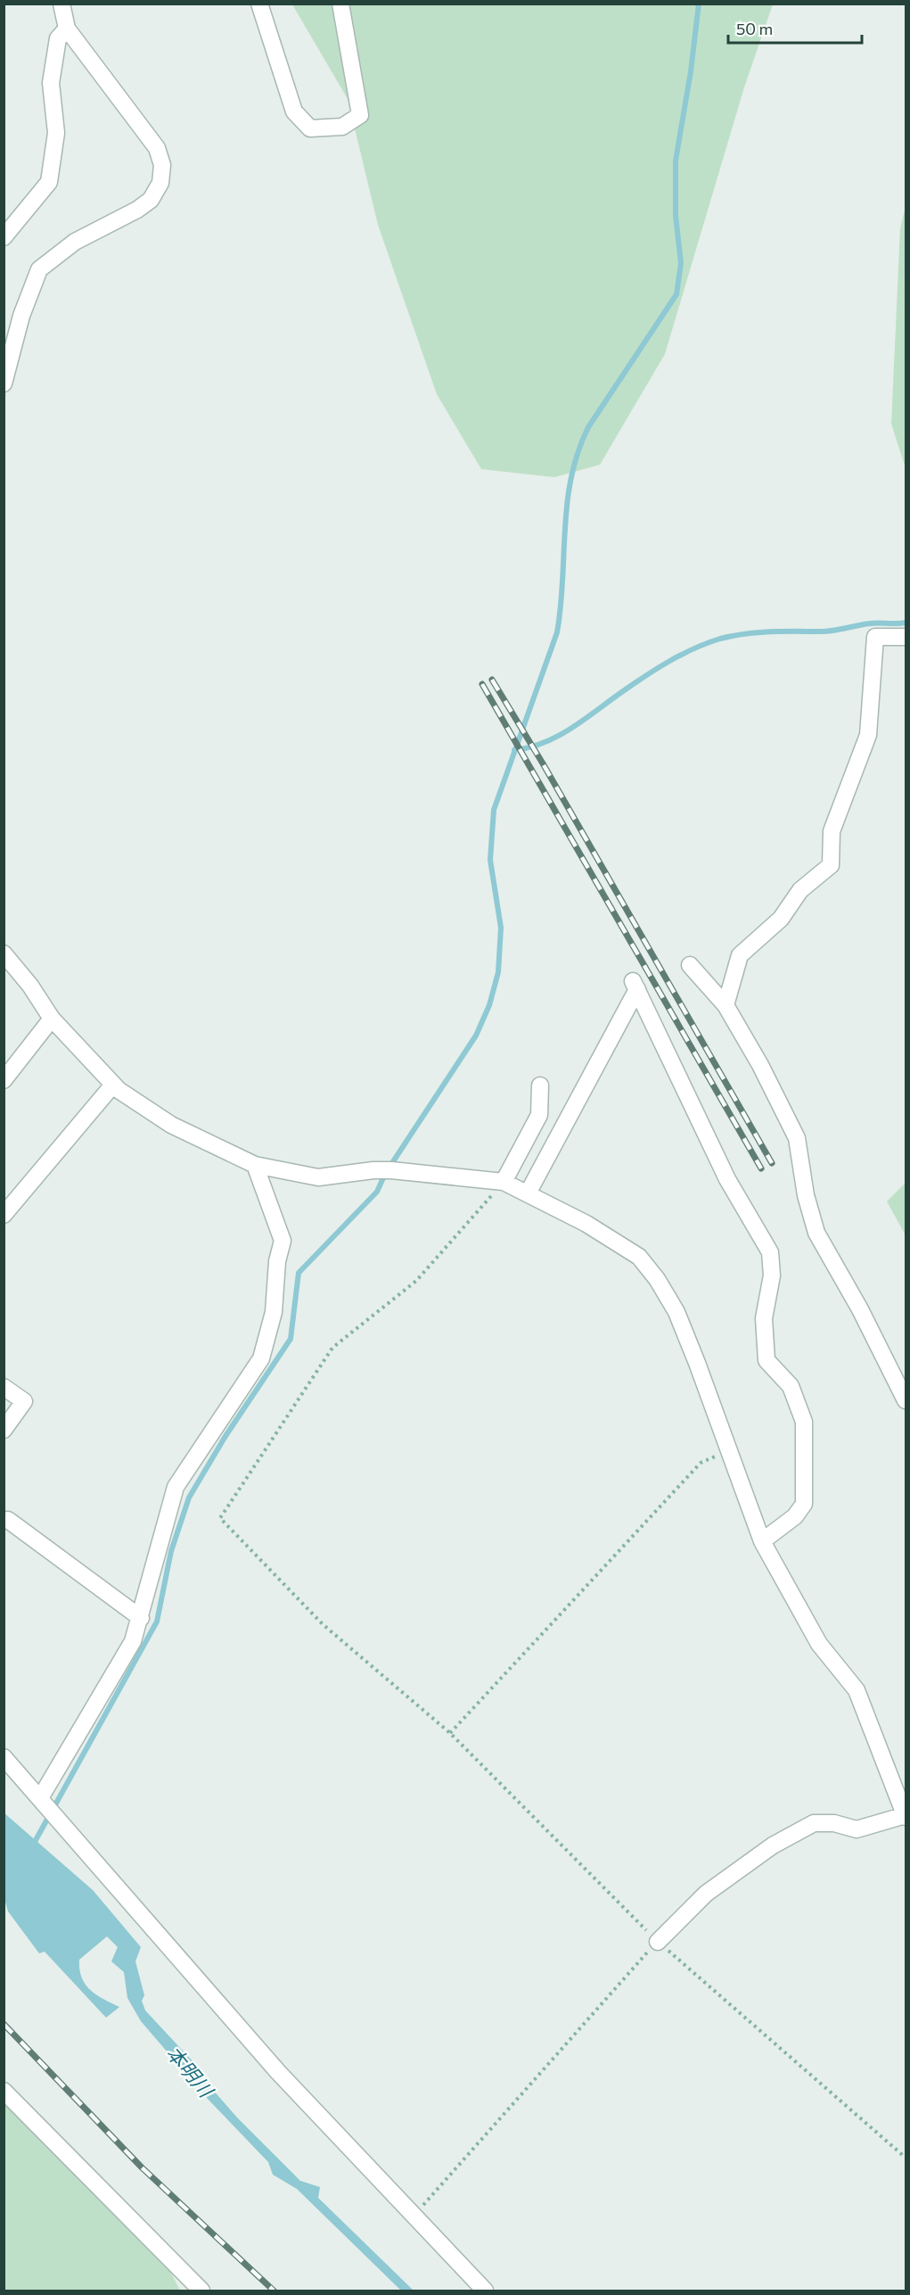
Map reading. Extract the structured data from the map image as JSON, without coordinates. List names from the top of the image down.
{
  "water": ["本明川"],
  "scale_bar": "50 m"
}
